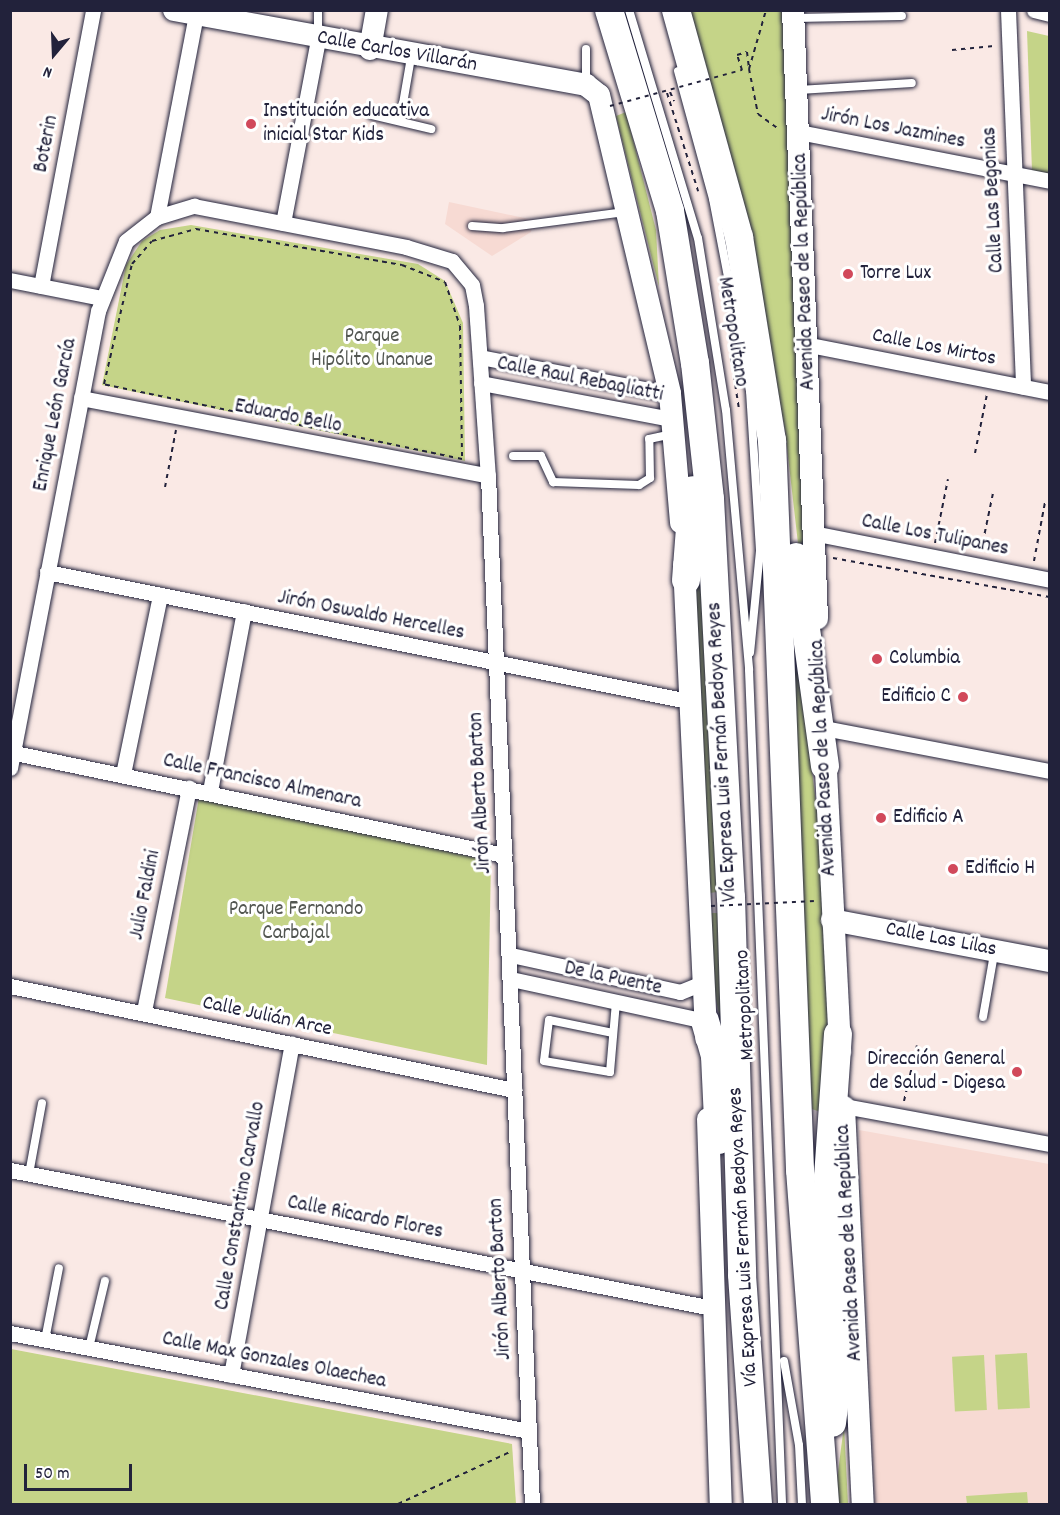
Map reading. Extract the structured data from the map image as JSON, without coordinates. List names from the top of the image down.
{
  "streets": {
    "highway": ["Vía Expresa Luis Fernán Bedoya Reyes"],
    "main road": ["Calle Carlos Villarán", "Avenida Paseo de la República", "Calle Las Lilas"],
    "street": [
      "Jirón Los Jazmines",
      "Boterin",
      "Calle Las Begonias",
      "Calle Los Mirtos",
      "Calle Raul Rebagliatti",
      "Enrique León García",
      "Eduardo Bello",
      "Calle Los Tulipanes",
      "Jirón Oswaldo Hercelles",
      "Calle Francisco Almenara",
      "Jirón Alberto Barton",
      "Julio Faldini",
      "De la Puente",
      "Calle Julián Arce",
      "Calle Constantino Carvallo",
      "Calle Ricardo Flores",
      "Calle Max Gonzales Olaechea"
    ],
    "lane": ["Metropolitano"]
  },
  "crossings": [
    ["Jirón Los Jazmines", "Calle Las Begonias"],
    ["Jirón Los Jazmines", "Avenida Paseo de la República"],
    ["Calle Las Begonias", "Calle Los Mirtos"],
    ["Avenida Paseo de la República", "Calle Los Mirtos"],
    ["Avenida Paseo de la República", "Calle Los Tulipanes"],
    ["Avenida Paseo de la República", "Calle Las Lilas"],
    ["Calle Raul Rebagliatti", "Jirón Alberto Barton"],
    ["Enrique León García", "Eduardo Bello"],
    ["Enrique León García", "Jirón Oswaldo Hercelles"],
    ["Enrique León García", "Calle Francisco Almenara"],
    ["Enrique León García", "Jirón Alberto Barton"],
    ["Eduardo Bello", "Jirón Alberto Barton"],
    ["Jirón Oswaldo Hercelles", "Jirón Alberto Barton"],
    ["Calle Francisco Almenara", "Jirón Alberto Barton"],
    ["Calle Francisco Almenara", "Julio Faldini"],
    ["Jirón Alberto Barton", "De la Puente"],
    ["Jirón Alberto Barton", "Calle Julián Arce"],
    ["Jirón Alberto Barton", "Calle Ricardo Flores"],
    ["Jirón Alberto Barton", "Calle Max Gonzales Olaechea"],
    ["Julio Faldini", "Calle Julián Arce"],
    ["Calle Julián Arce", "Calle Constantino Carvallo"],
    ["Calle Constantino Carvallo", "Calle Ricardo Flores"],
    ["Calle Constantino Carvallo", "Calle Max Gonzales Olaechea"]
  ],
  "parks": ["Parque Hipólito Unanue", "Parque Fernando Carbajal"],
  "places": [
    "Institución educativa inicial Star Kids",
    "Torre Lux",
    "Columbia",
    "Edificio C",
    "Edificio A",
    "Edificio H",
    "Dirección General de Salud - Digesa"
  ],
  "scale_bar": "50 m",
  "north": "bottom"
}
